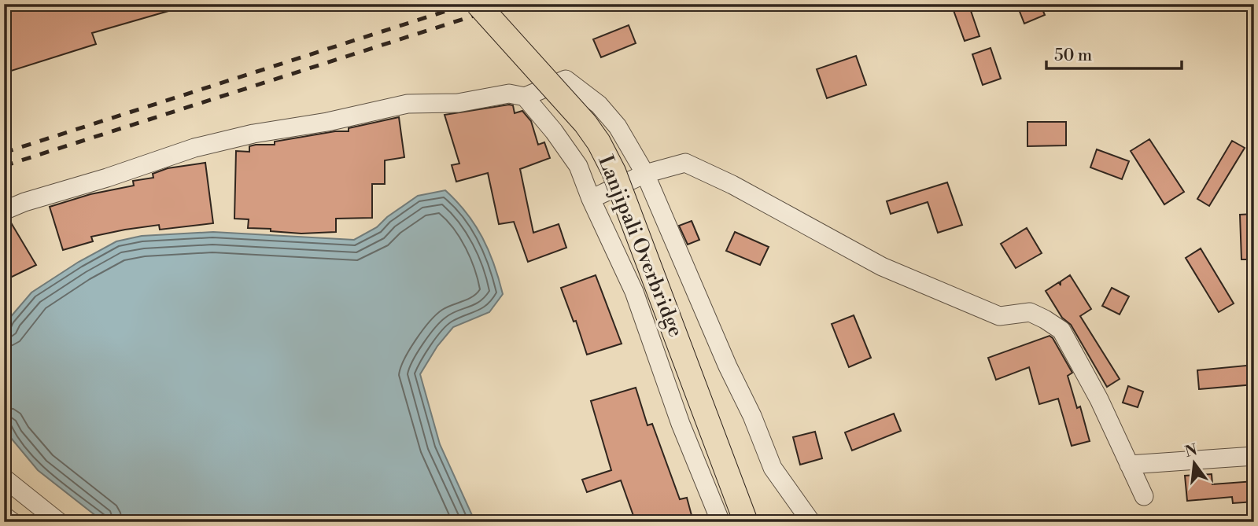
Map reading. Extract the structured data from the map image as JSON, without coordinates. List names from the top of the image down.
{
  "streets": {
    "main road": ["Lanjipali Overbridge"]
  },
  "scale_bar": "50 m",
  "north": "top"
}
